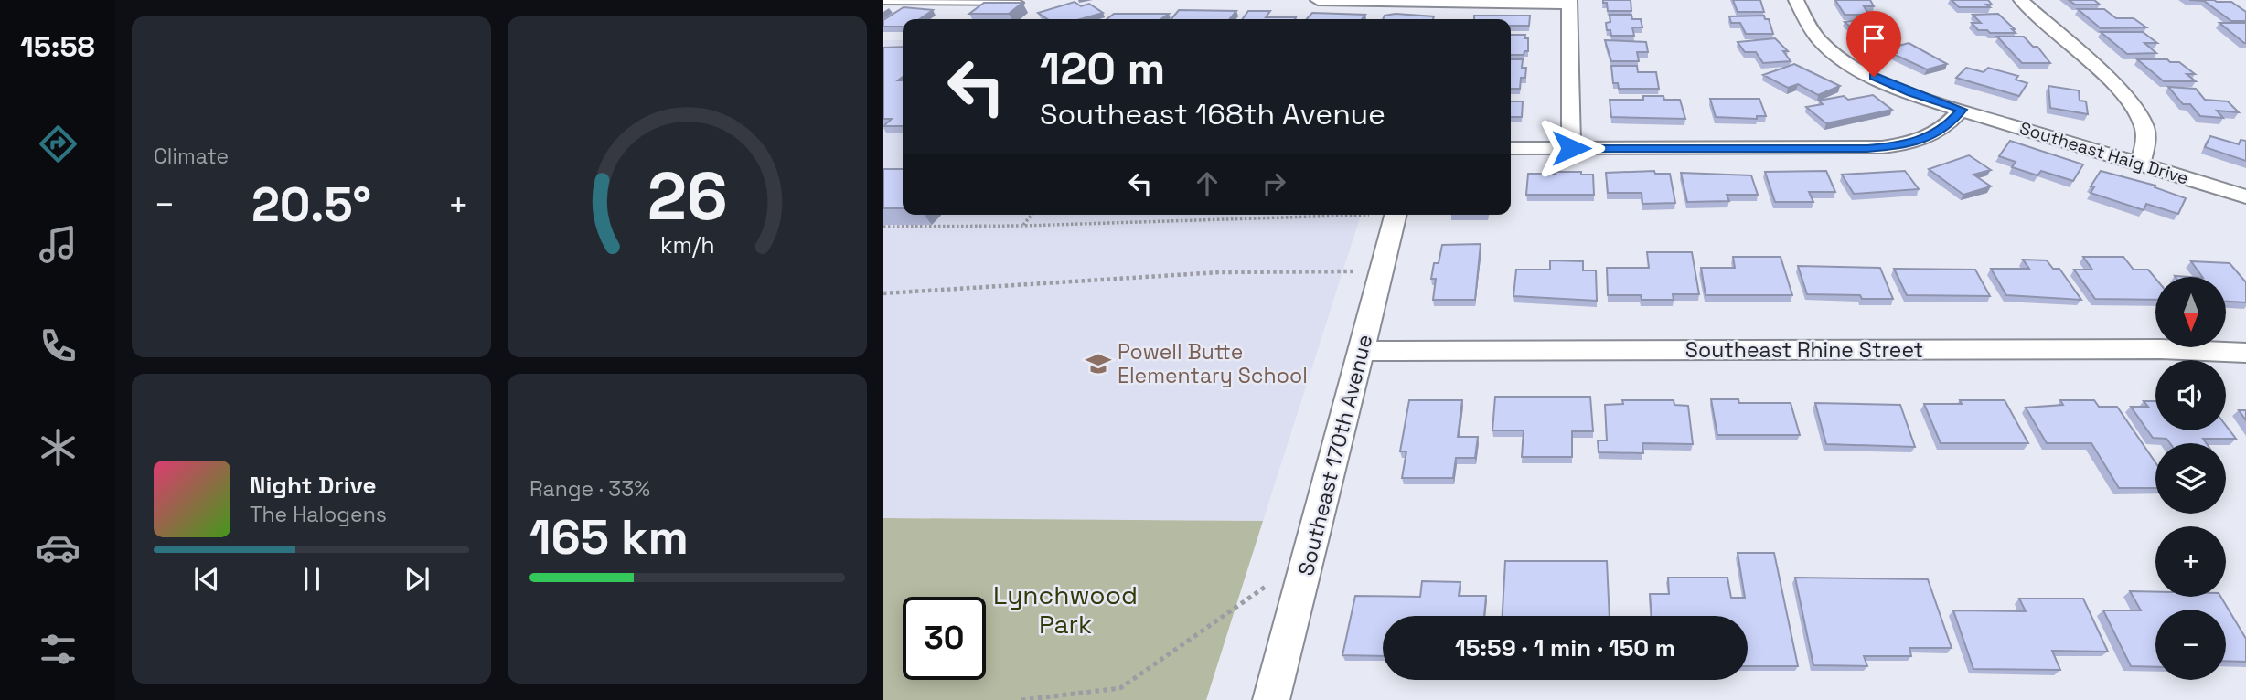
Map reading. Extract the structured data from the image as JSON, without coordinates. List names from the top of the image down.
{
  "streets": {
    "street": ["Southeast Haig Drive", "Southeast Rhine Street", "Southeast 170th Avenue"]
  },
  "crossings": [
    ["Southeast Rhine Street", "Southeast 170th Avenue"]
  ],
  "parks": ["Lynchwood Park"],
  "places": {
    "school or university": ["Powell Butte Elementary School"]
  },
  "north": "bottom",
  "page": {
    "tabs": "15:58",
    "tile": [
      "Climate",
      ["Range · 33%", "165 km"]
    ],
    "turn": ["120 m", "Southeast 168th Avenue"],
    "heat": ["−", "20.5°", "+"],
    "map_buttons": ["+", "−"],
    "song": ["Night Drive", "The Halogens"],
    "limit": "30",
    "trip": "15:59 · 1 min · 150 m",
    "gauge": ["26", "km/h"]
  }
}
